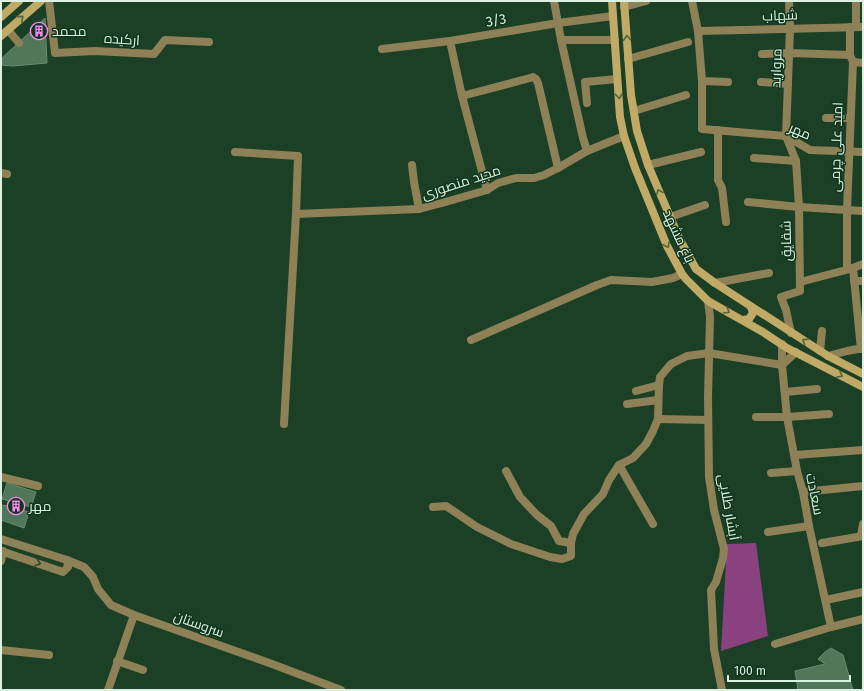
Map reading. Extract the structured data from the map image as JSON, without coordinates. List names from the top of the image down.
{
  "streets": {
    "main road": ["باغ مشهد"],
    "street": [
      "شهاب",
      "3/3",
      "ارکیده",
      "مروارید",
      "مهر",
      "امید علی چرمی",
      "مجید منصوری",
      "شقایق",
      "سعادت",
      "آبشار طلایی",
      "سروستان"
    ]
  },
  "crossings": [
    ["شهاب", "مروارید"],
    ["شهاب", "امید علی چرمی"],
    ["3/3", "باغ مشهد"],
    ["مروارید", "مهر"],
    ["مروارید", "شقایق"],
    ["مهر", "امید علی چرمی"],
    ["مهر", "شقایق"],
    ["مجید منصوری", "باغ مشهد"],
    ["باغ مشهد", "سعادت"],
    ["باغ مشهد", "آبشار طلایی"]
  ],
  "places": {
    "building": ["محمد", "مهر"]
  },
  "scale_bar": "100 m"
}
